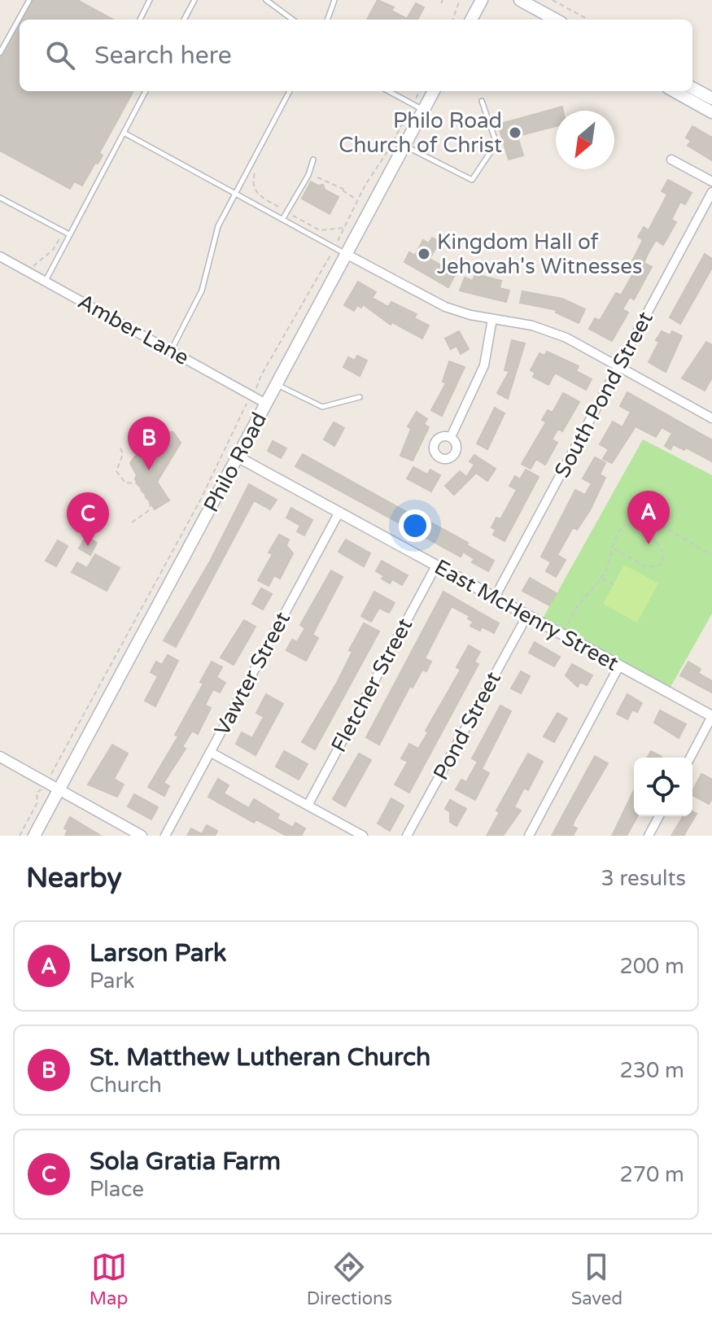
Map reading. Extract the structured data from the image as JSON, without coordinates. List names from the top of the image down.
{
  "streets": {
    "main road": ["Philo Road"],
    "street": [
      "Amber Lane",
      "South Pond Street",
      "East McHenry Street",
      "Vawter Street",
      "Fletcher Street",
      "Pond Street"
    ]
  },
  "crossings": [
    ["Amber Lane", "Philo Road"],
    ["South Pond Street", "East McHenry Street"],
    ["Philo Road", "East McHenry Street"],
    ["East McHenry Street", "Vawter Street"],
    ["East McHenry Street", "Fletcher Street"],
    ["East McHenry Street", "Pond Street"]
  ],
  "places": ["Philo Road Church of Christ", "Kingdom Hall of Jehovah's Witnesses"],
  "north": "bottom left",
  "page": {
    "search": "Search here",
    "pins": ["B", "A", "C"],
    "heading": ["Nearby", "3 results"],
    "list": [
      {
        "mark": "A",
        "name": "Larson Park",
        "note": "Park",
        "value": "200 m"
      },
      {
        "mark": "B",
        "name": "St. Matthew Lutheran Church",
        "note": "Church",
        "value": "230 m"
      },
      {
        "mark": "C",
        "name": "Sola Gratia Farm",
        "note": "Place",
        "value": "270 m"
      }
    ],
    "nav": ["Map", "Directions", "Saved"]
  }
}
